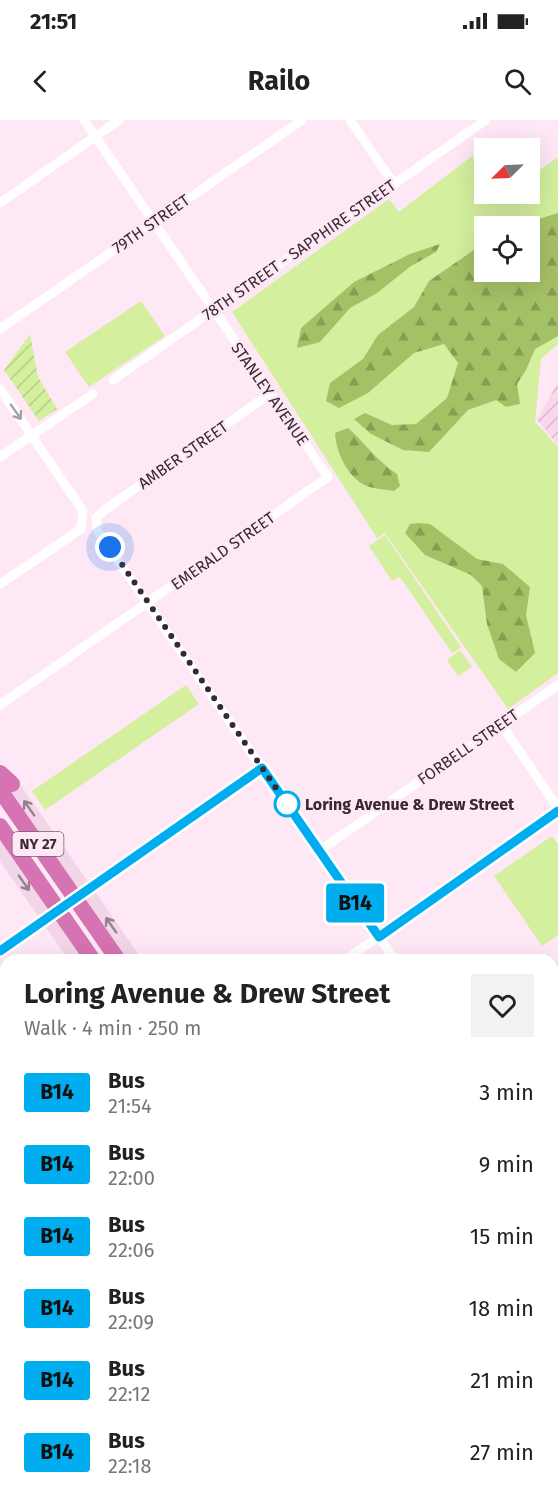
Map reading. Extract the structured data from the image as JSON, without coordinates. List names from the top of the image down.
{
  "streets": {
    "highway": ["NY 27"],
    "street": [
      "79TH STREET",
      "78TH STREET - SAPPHIRE STREET",
      "STANLEY AVENUE",
      "AMBER STREET",
      "EMERALD STREET",
      "FORBELL STREET"
    ]
  },
  "crossings": [
    ["79TH STREET", "STANLEY AVENUE"],
    ["78TH STREET - SAPPHIRE STREET", "STANLEY AVENUE"],
    ["STANLEY AVENUE", "AMBER STREET"],
    ["STANLEY AVENUE", "EMERALD STREET"],
    ["AMBER STREET", "EMERALD STREET"]
  ],
  "places": ["Loring Avenue & Drew Street"],
  "lines": ["bus line B14"],
  "north": "bottom left",
  "page": {
    "status": "21:51",
    "header": "Railo",
    "on_map": "B14",
    "heading": ["Loring Avenue & Drew Street", "Walk · 4 min · 250 m"],
    "list": [
      {
        "mark": "B14",
        "name": "Bus",
        "note": "21:54",
        "value": "3 min"
      },
      {
        "mark": "B14",
        "name": "Bus",
        "note": "22:00",
        "value": "9 min"
      },
      {
        "mark": "B14",
        "name": "Bus",
        "note": "22:06",
        "value": "15 min"
      },
      {
        "mark": "B14",
        "name": "Bus",
        "note": "22:09",
        "value": "18 min"
      },
      {
        "mark": "B14",
        "name": "Bus",
        "note": "22:12",
        "value": "21 min"
      },
      {
        "mark": "B14",
        "name": "Bus",
        "note": "22:18",
        "value": "27 min"
      }
    ]
  }
}
